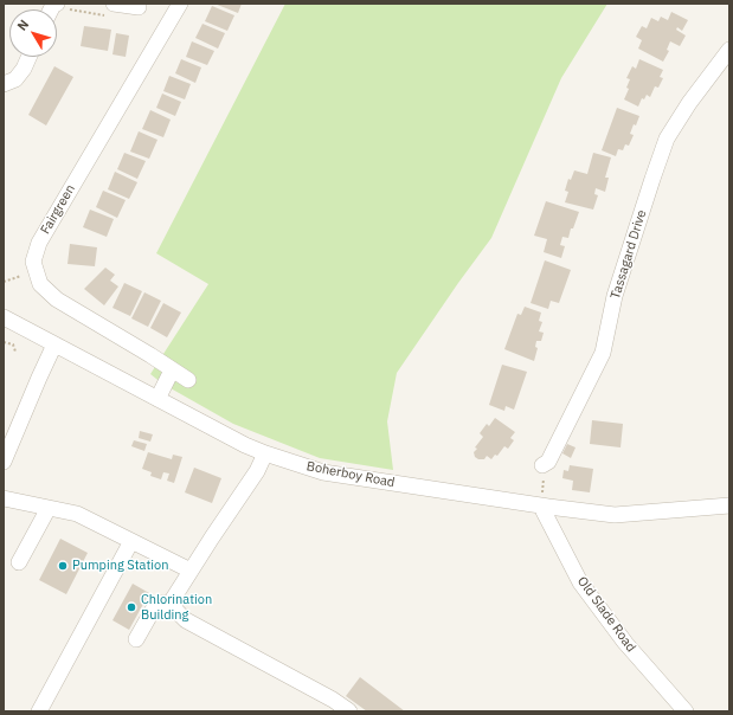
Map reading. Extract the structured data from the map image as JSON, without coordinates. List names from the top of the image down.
{
  "streets": {
    "street": [
      "Fairgreen",
      "Tassagard Drive",
      "Boherboy Road",
      "Old Slade Road"
    ]
  },
  "crossings": [
    ["Boherboy Road", "Old Slade Road"]
  ],
  "places": ["Pumping Station", "Chlorination Building"],
  "north": "top left"
}
